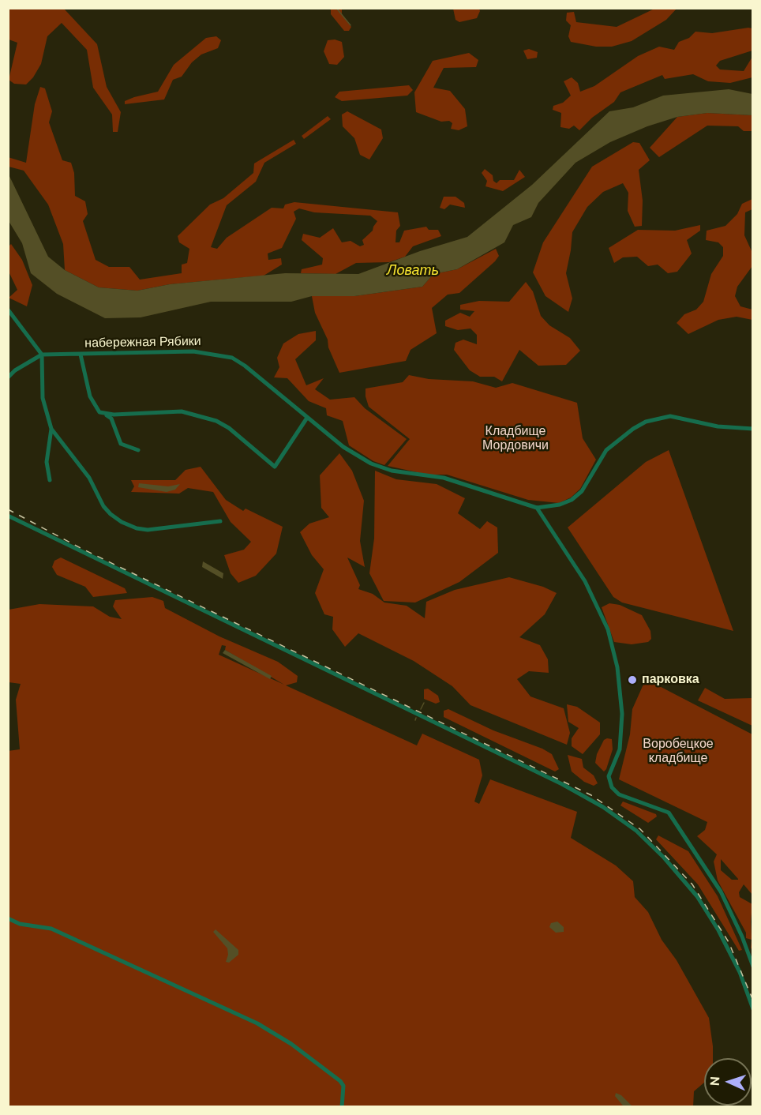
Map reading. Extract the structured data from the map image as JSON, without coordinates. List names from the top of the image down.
{
  "streets": {
    "street": ["набережная Рябики"]
  },
  "water": ["Ловать"],
  "parks": ["Кладбище Мордовичи", "Воробецкое кладбище"],
  "places": ["парковка"],
  "north": "left"
}
